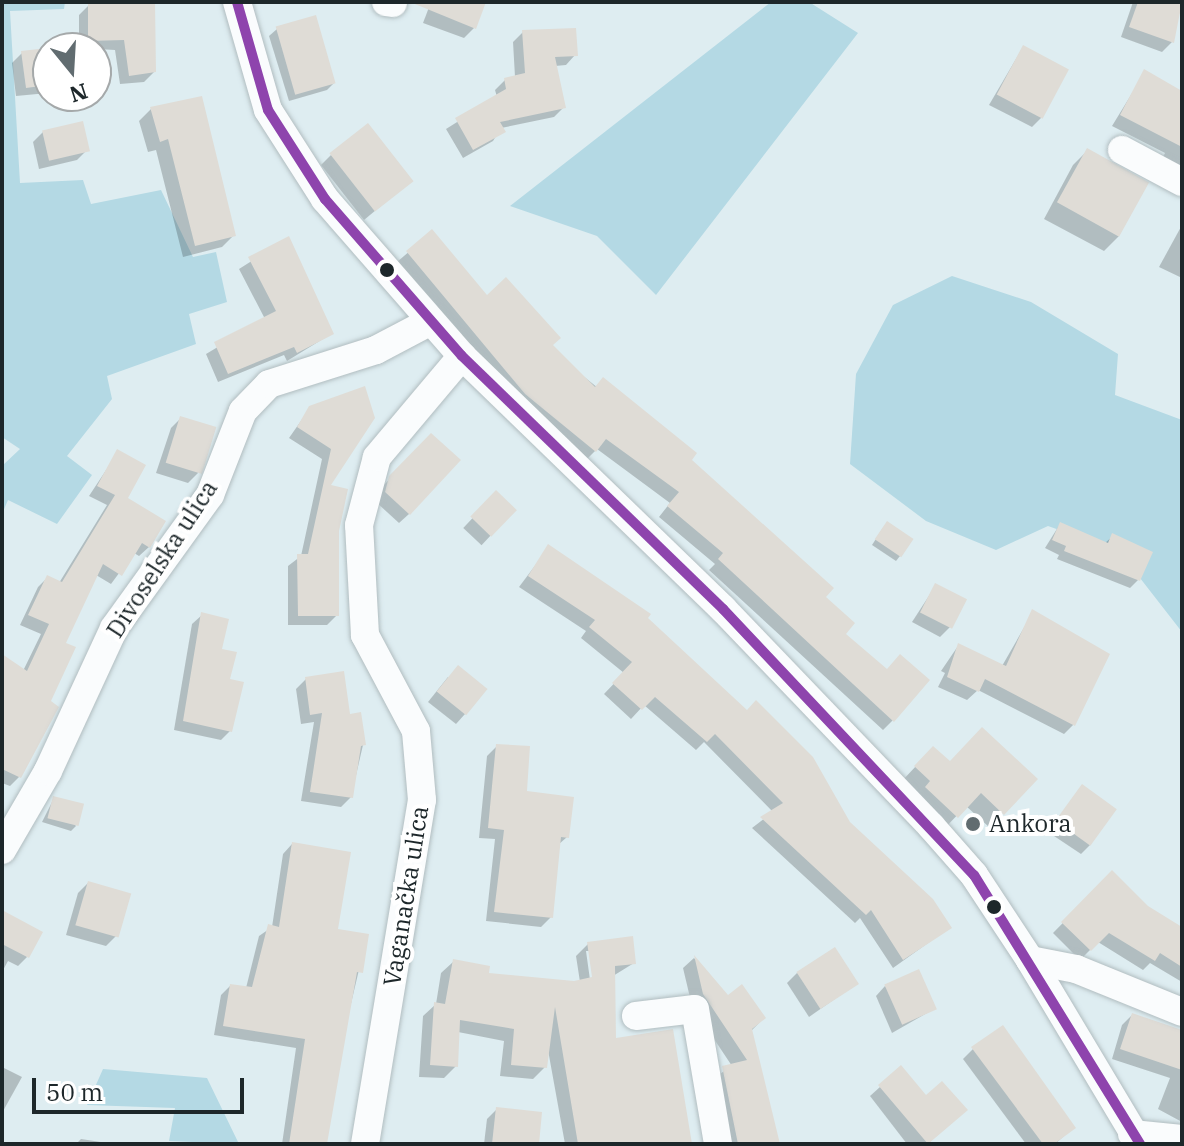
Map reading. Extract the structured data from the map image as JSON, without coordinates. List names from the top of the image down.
{
  "streets": {
    "street": ["Divoselska ulica", "Vaganačka ulica"]
  },
  "places": ["Ankora"],
  "scale_bar": "50 m",
  "north": "bottom"
}
